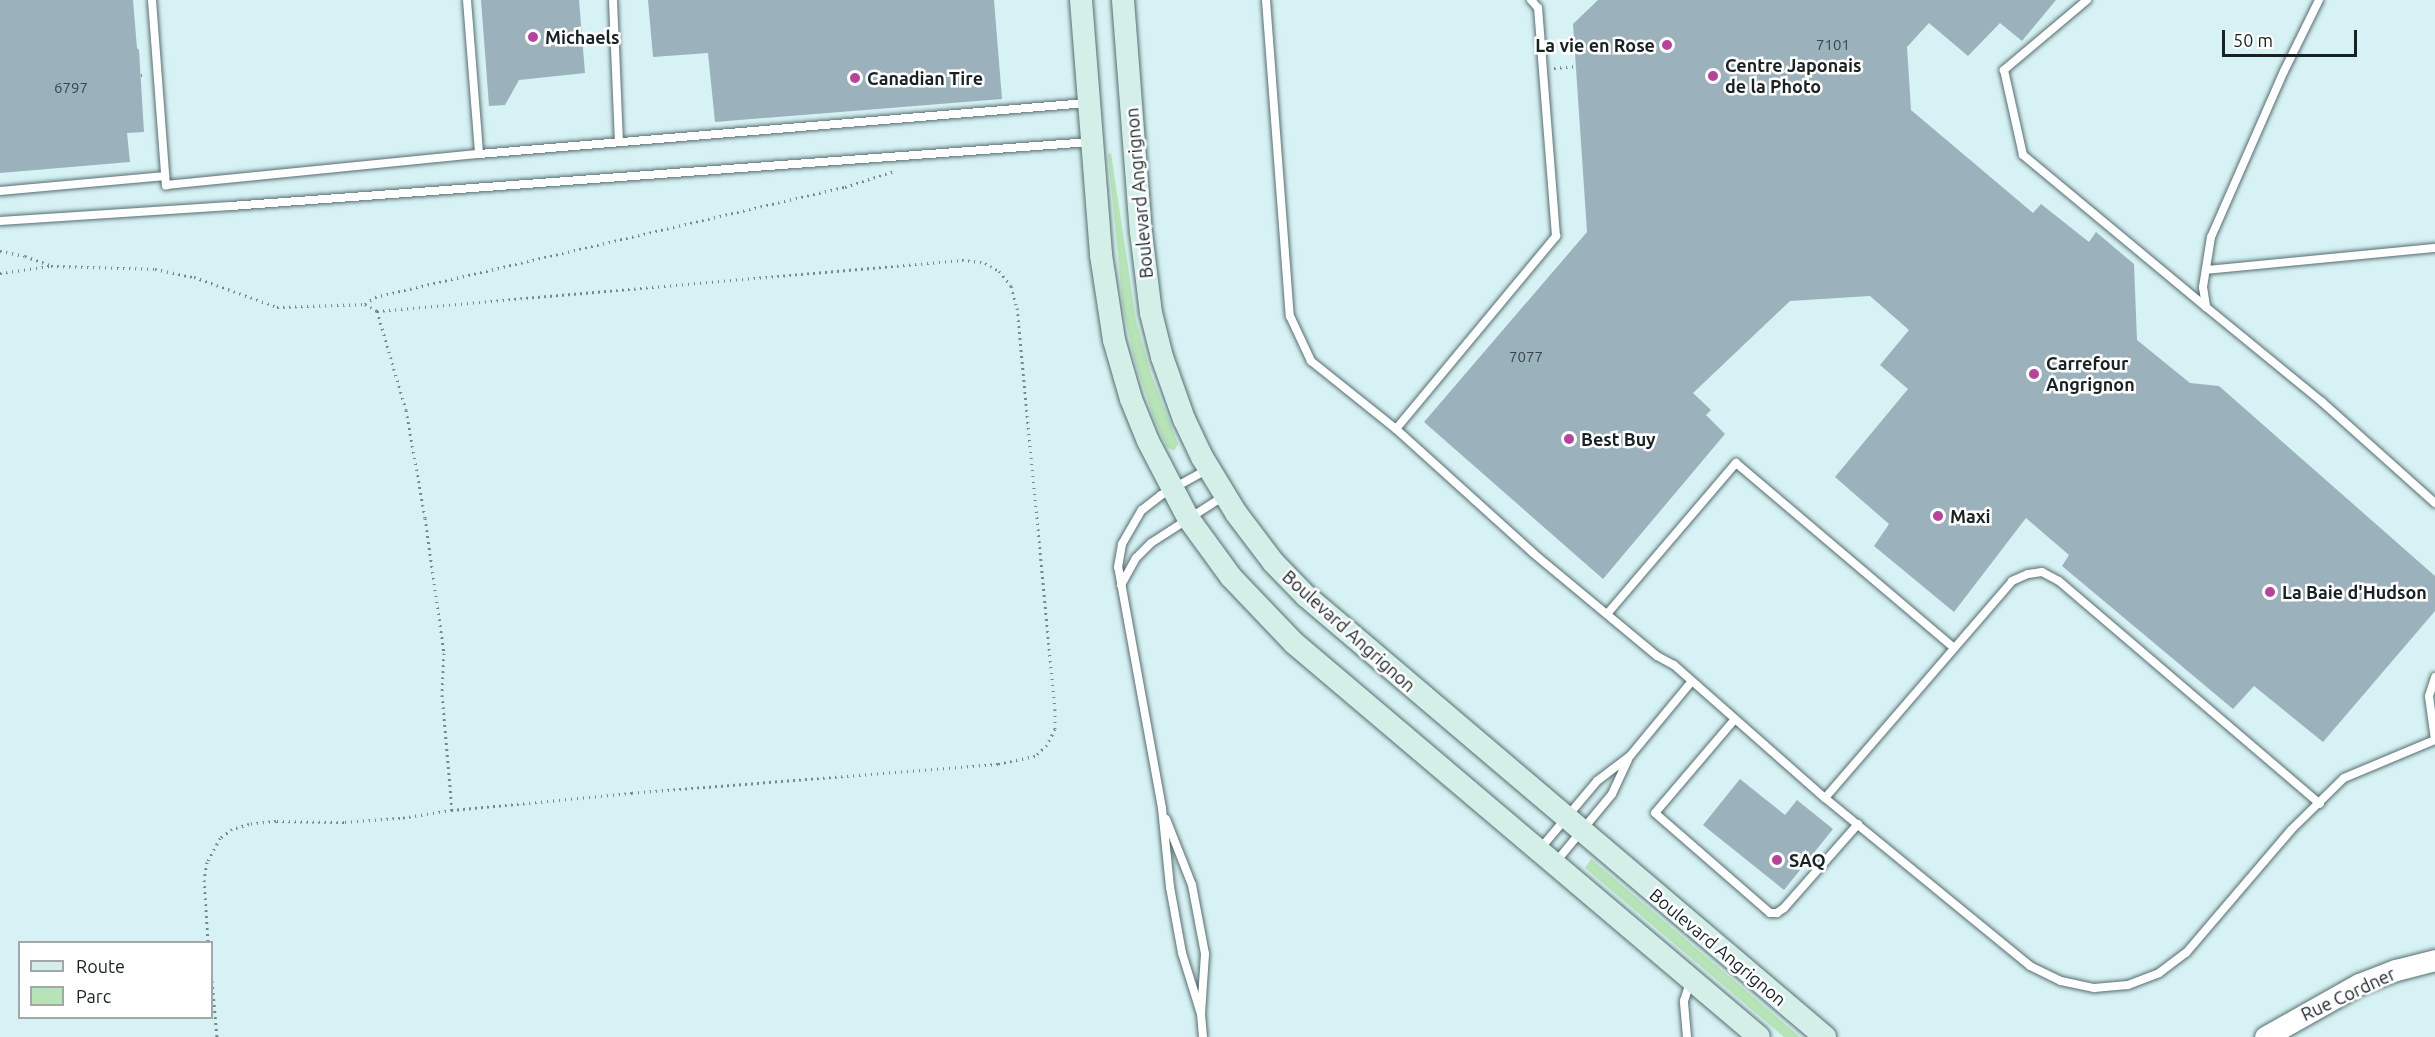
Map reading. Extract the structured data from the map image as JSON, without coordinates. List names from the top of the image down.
{
  "streets": {
    "main road": ["Boulevard Angrignon"],
    "street": ["Rue Cordner"]
  },
  "places": [
    "Michaels",
    "La vie en Rose",
    "Centre Japonais de la Photo",
    "Canadian Tire",
    "Carrefour Angrignon",
    "Best Buy",
    "Maxi",
    "La Baie d'Hudson",
    "SAQ"
  ],
  "house_numbers": ["7101", "6797", "7077"],
  "legend": ["Route", "Parc"],
  "scale_bar": "50 m"
}
